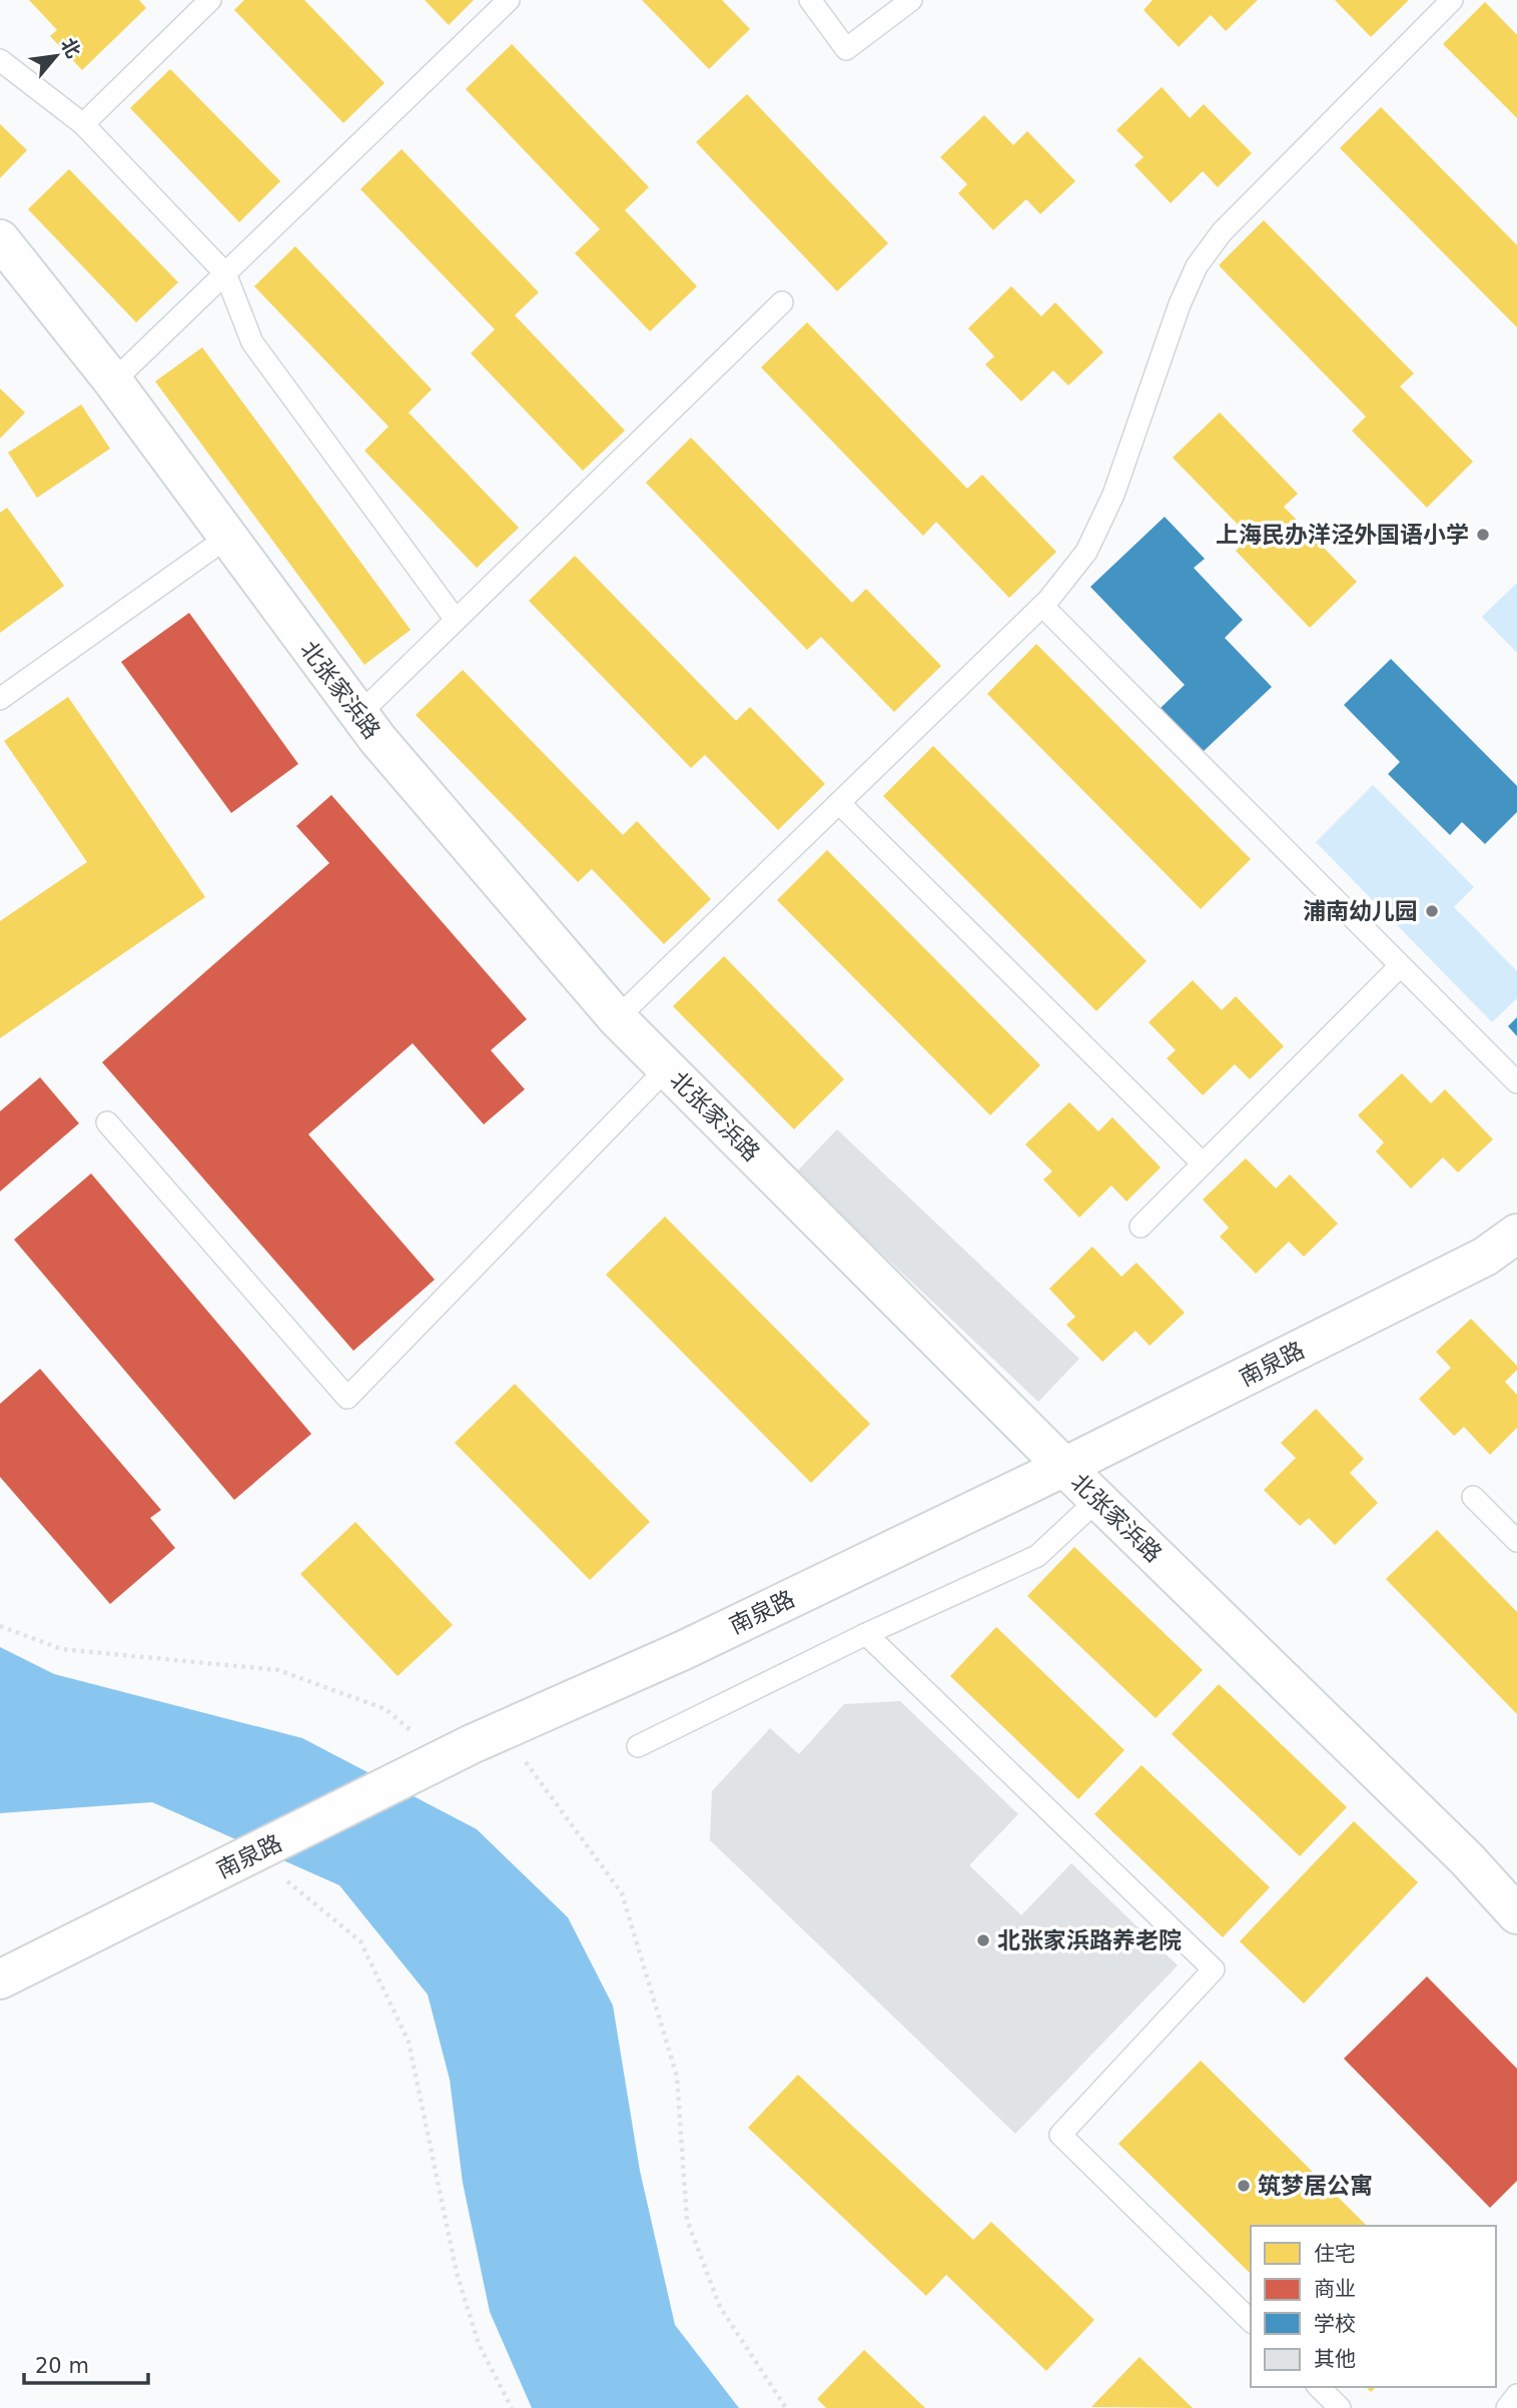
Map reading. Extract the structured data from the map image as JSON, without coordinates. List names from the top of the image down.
{
  "streets": {
    "street": ["北张家浜路", "南泉路"]
  },
  "crossings": [
    ["北张家浜路", "南泉路"]
  ],
  "places": [
    "上海民办洋泾外国语小学",
    "浦南幼儿园",
    "北张家浜路养老院",
    "筑梦居公寓"
  ],
  "legend": [
    "住宅",
    "商业",
    "学校",
    "其他"
  ],
  "scale_bar": "20 m",
  "north": "top right"
}
